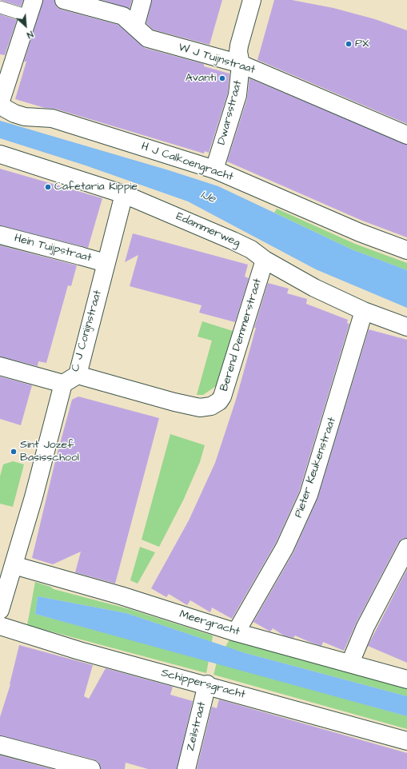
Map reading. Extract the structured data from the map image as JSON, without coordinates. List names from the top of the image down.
{
  "streets": {
    "street": [
      "W J Tuijnstraat",
      "Dwarsstraat",
      "H J Calkoengracht",
      "Edammerweg",
      "Hein Tuijpstraat",
      "C J Conijnstraat",
      "Berend Demmerstraat",
      "Pieter Keukenstraat",
      "Meergracht",
      "Schippersgracht",
      "Zeilstraat"
    ]
  },
  "crossings": [
    ["W J Tuijnstraat", "Dwarsstraat"],
    ["Dwarsstraat", "H J Calkoengracht"],
    ["Edammerweg", "C J Conijnstraat"],
    ["Edammerweg", "Berend Demmerstraat"],
    ["Edammerweg", "Pieter Keukenstraat"],
    ["Hein Tuijpstraat", "C J Conijnstraat"],
    ["C J Conijnstraat", "Berend Demmerstraat"],
    ["C J Conijnstraat", "Meergracht"],
    ["Pieter Keukenstraat", "Meergracht"],
    ["Schippersgracht", "Zeilstraat"]
  ],
  "water": ["IJe"],
  "places": [
    "PX",
    "Avanti",
    "Cafetaria Kippie",
    "Sint Jozef Basisschool"
  ],
  "north": "bottom right"
}
